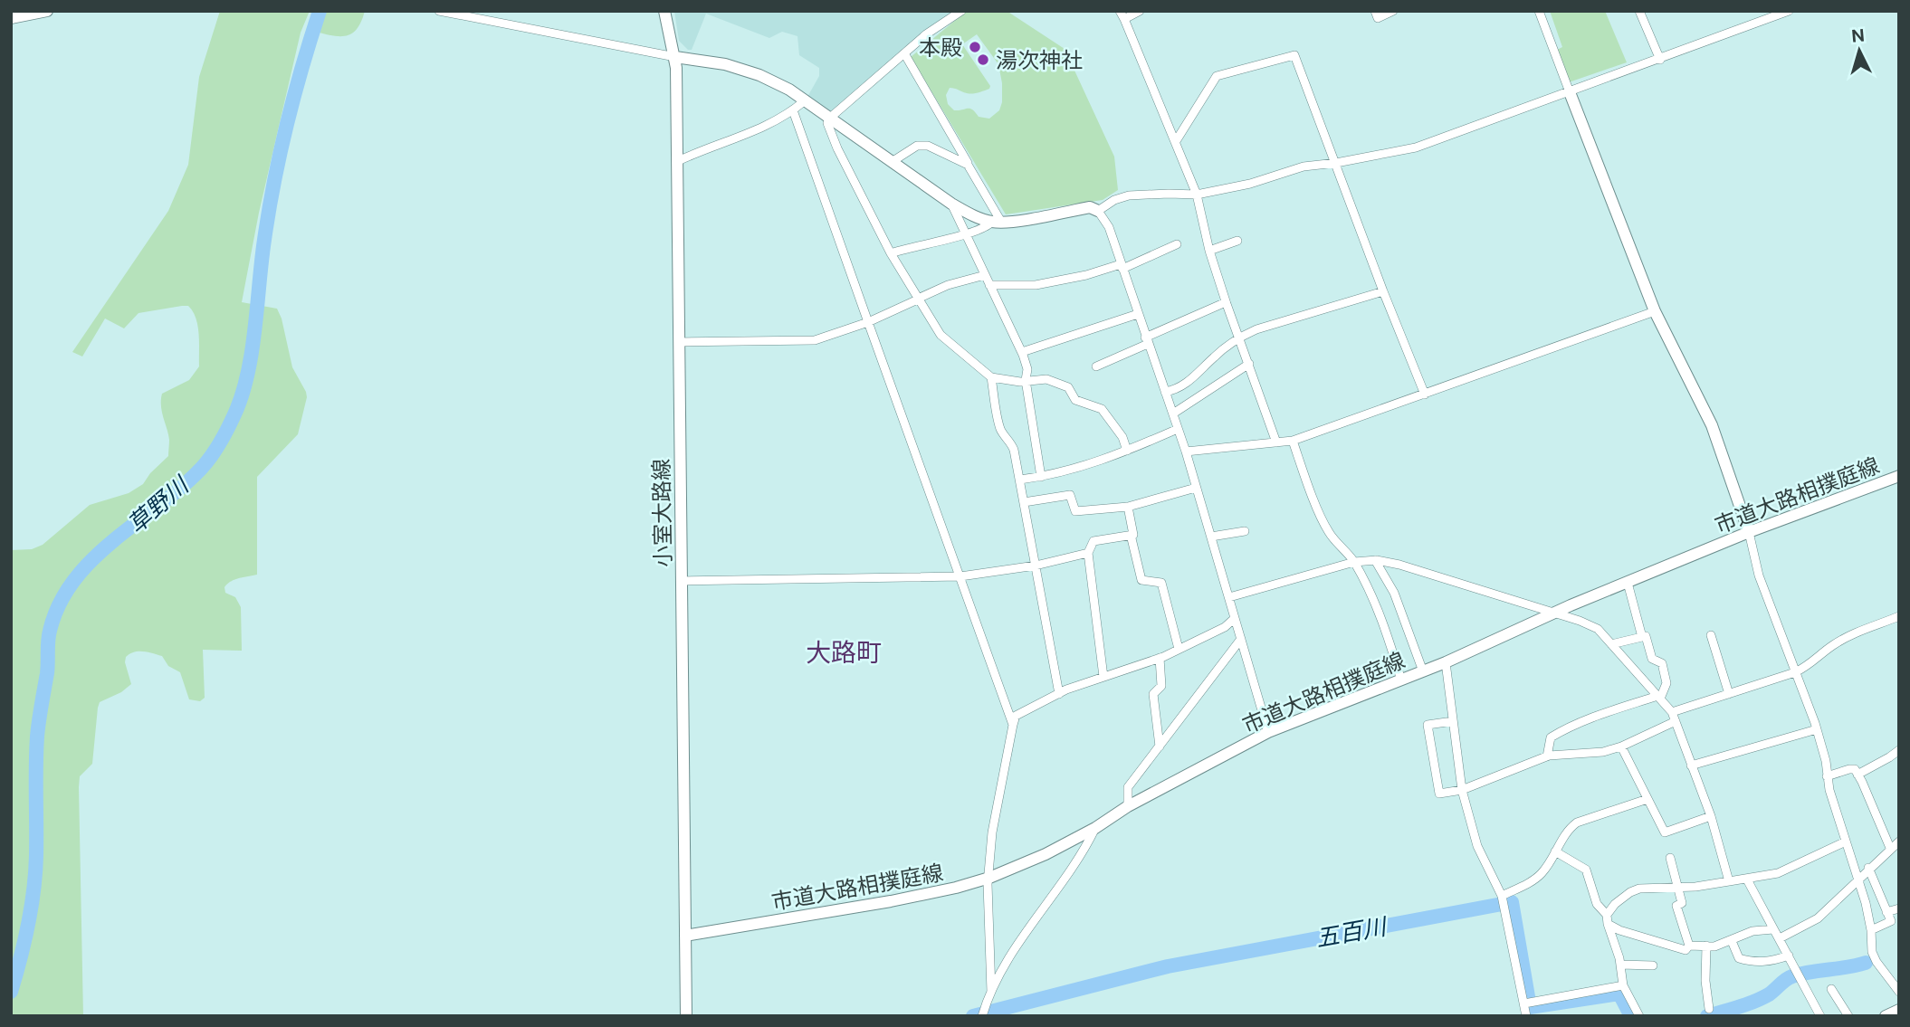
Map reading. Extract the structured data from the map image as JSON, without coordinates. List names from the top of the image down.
{
  "streets": {
    "street": ["市道大路相撲庭線", "小室大路線"]
  },
  "crossings": [
    ["市道大路相撲庭線", "小室大路線"]
  ],
  "districts": ["大路町"],
  "water": ["草野川", "五百川"],
  "places": ["本殿", "湯次神社"],
  "north": "top"
}
